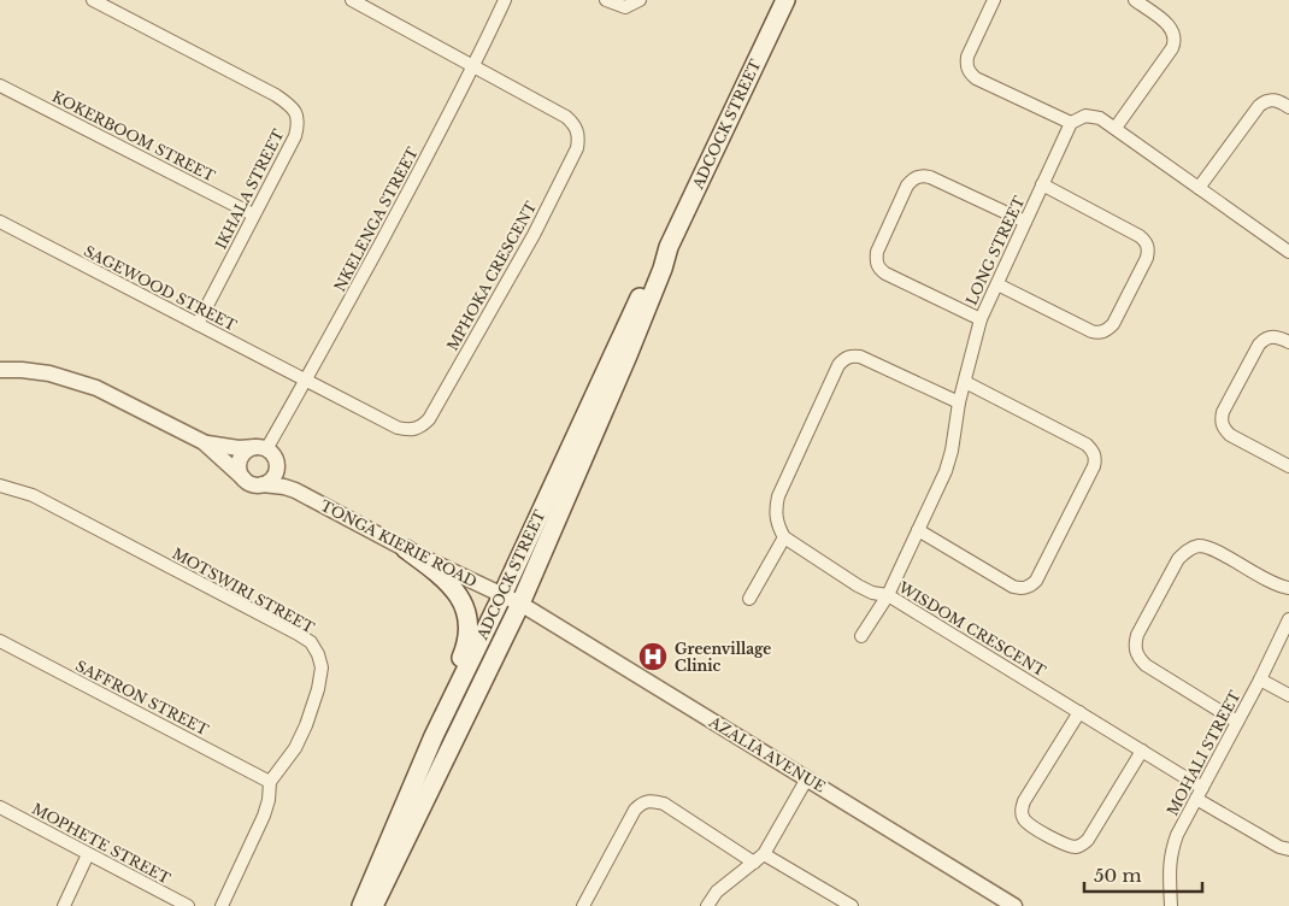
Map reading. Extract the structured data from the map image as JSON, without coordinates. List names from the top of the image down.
{
  "streets": {
    "main road": ["ADCOCK STREET"],
    "street": [
      "KOKERBOOM STREET",
      "IKHALA STREET",
      "NKELENGA STREET",
      "LONG STREET",
      "MPHOKA CRESCENT",
      "SAGEWOOD STREET",
      "TONGA KIERIE ROAD",
      "MOTSWIRI STREET",
      "WISDOM CRESCENT",
      "SAFFRON STREET",
      "MOHALI STREET",
      "AZALIA AVENUE",
      "MOPHETE STREET"
    ]
  },
  "crossings": [
    ["ADCOCK STREET", "TONGA KIERIE ROAD"],
    ["ADCOCK STREET", "AZALIA AVENUE"],
    ["KOKERBOOM STREET", "IKHALA STREET"],
    ["IKHALA STREET", "SAGEWOOD STREET"],
    ["NKELENGA STREET", "MPHOKA CRESCENT"],
    ["NKELENGA STREET", "SAGEWOOD STREET"],
    ["NKELENGA STREET", "TONGA KIERIE ROAD"],
    ["LONG STREET", "WISDOM CRESCENT"],
    ["MPHOKA CRESCENT", "SAGEWOOD STREET"],
    ["TONGA KIERIE ROAD", "AZALIA AVENUE"],
    ["MOTSWIRI STREET", "SAFFRON STREET"],
    ["WISDOM CRESCENT", "MOHALI STREET"]
  ],
  "places": {
    "hospital": ["Greenvillage Clinic"]
  },
  "scale_bar": "50 m"
}
